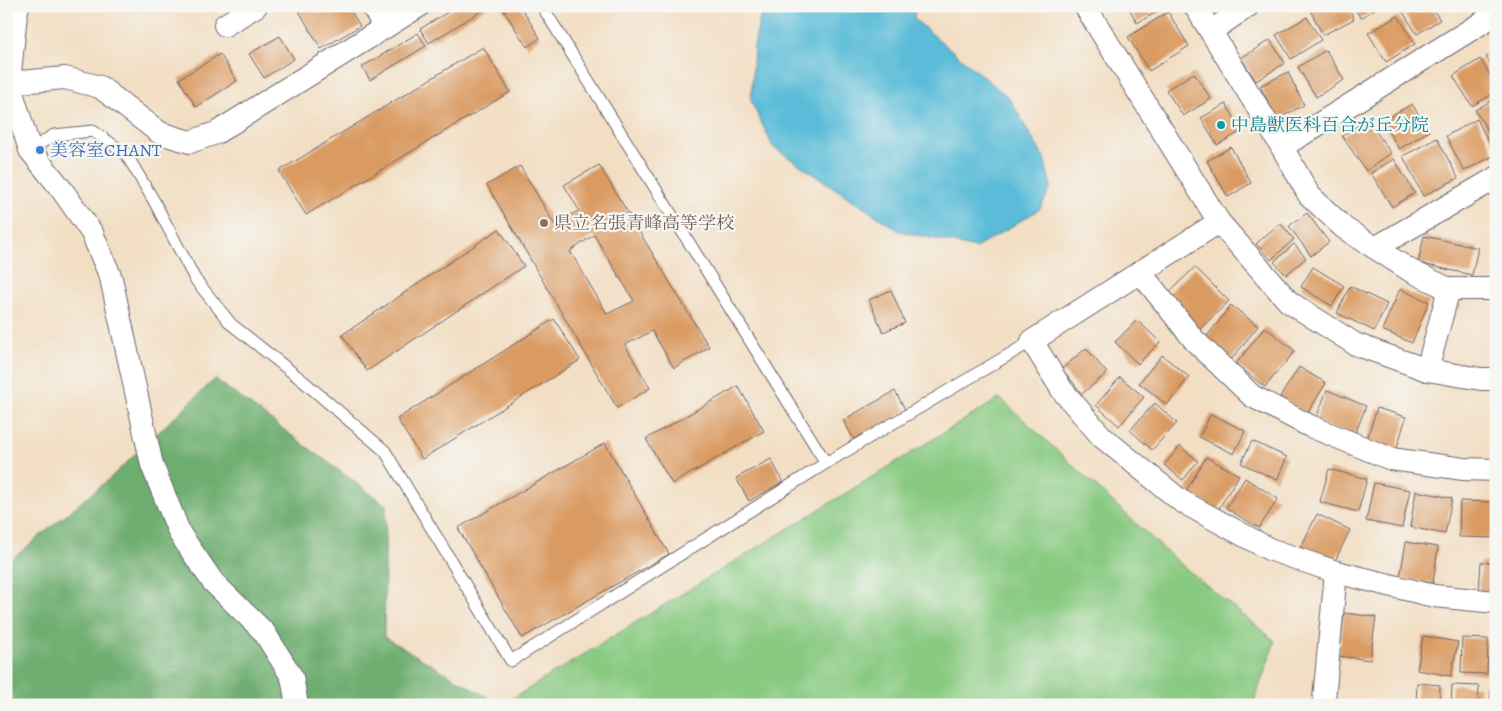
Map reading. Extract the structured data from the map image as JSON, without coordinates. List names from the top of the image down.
{
  "places": ["中島獣医科百合が丘分院", "美容室CHANT", "県立名張青峰高等学校"]
}
